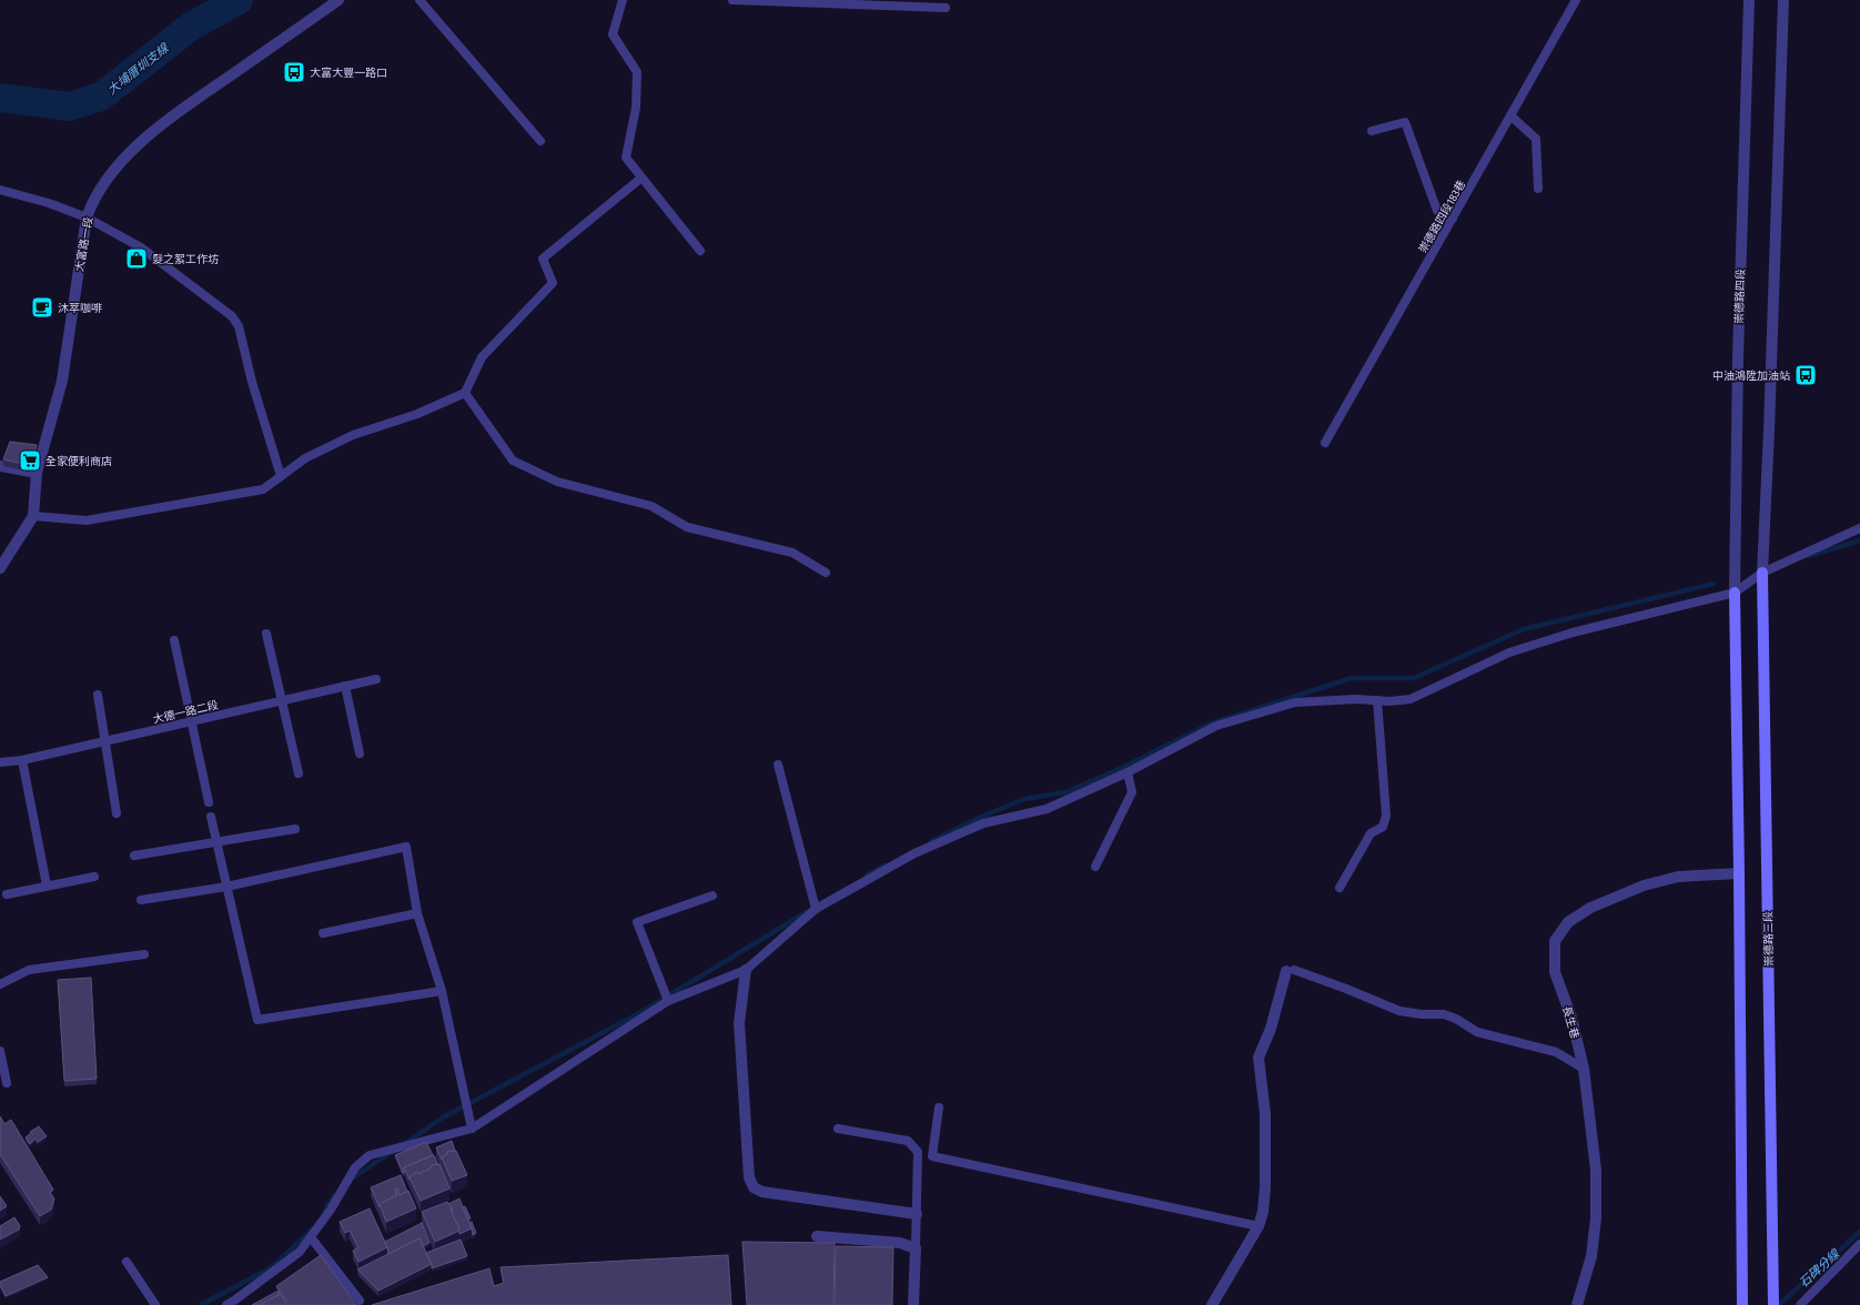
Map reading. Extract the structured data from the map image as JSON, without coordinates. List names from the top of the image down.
{
  "streets": {
    "main road": ["崇德路三段"],
    "street": ["大富路一段", "崇德路四段", "長生巷"],
    "lane": ["崇德路四段183巷", "大德一路二段"]
  },
  "water": ["大埔厝圳支線", "石碑分線"],
  "places": {
    "bus stop": ["大富大豐一路口", "中油鴻陞加油站"],
    "shop": ["髮之絮工作坊"],
    "cafe": ["沐萃咖啡"],
    "supermarket": ["全家便利商店"]
  }
}
